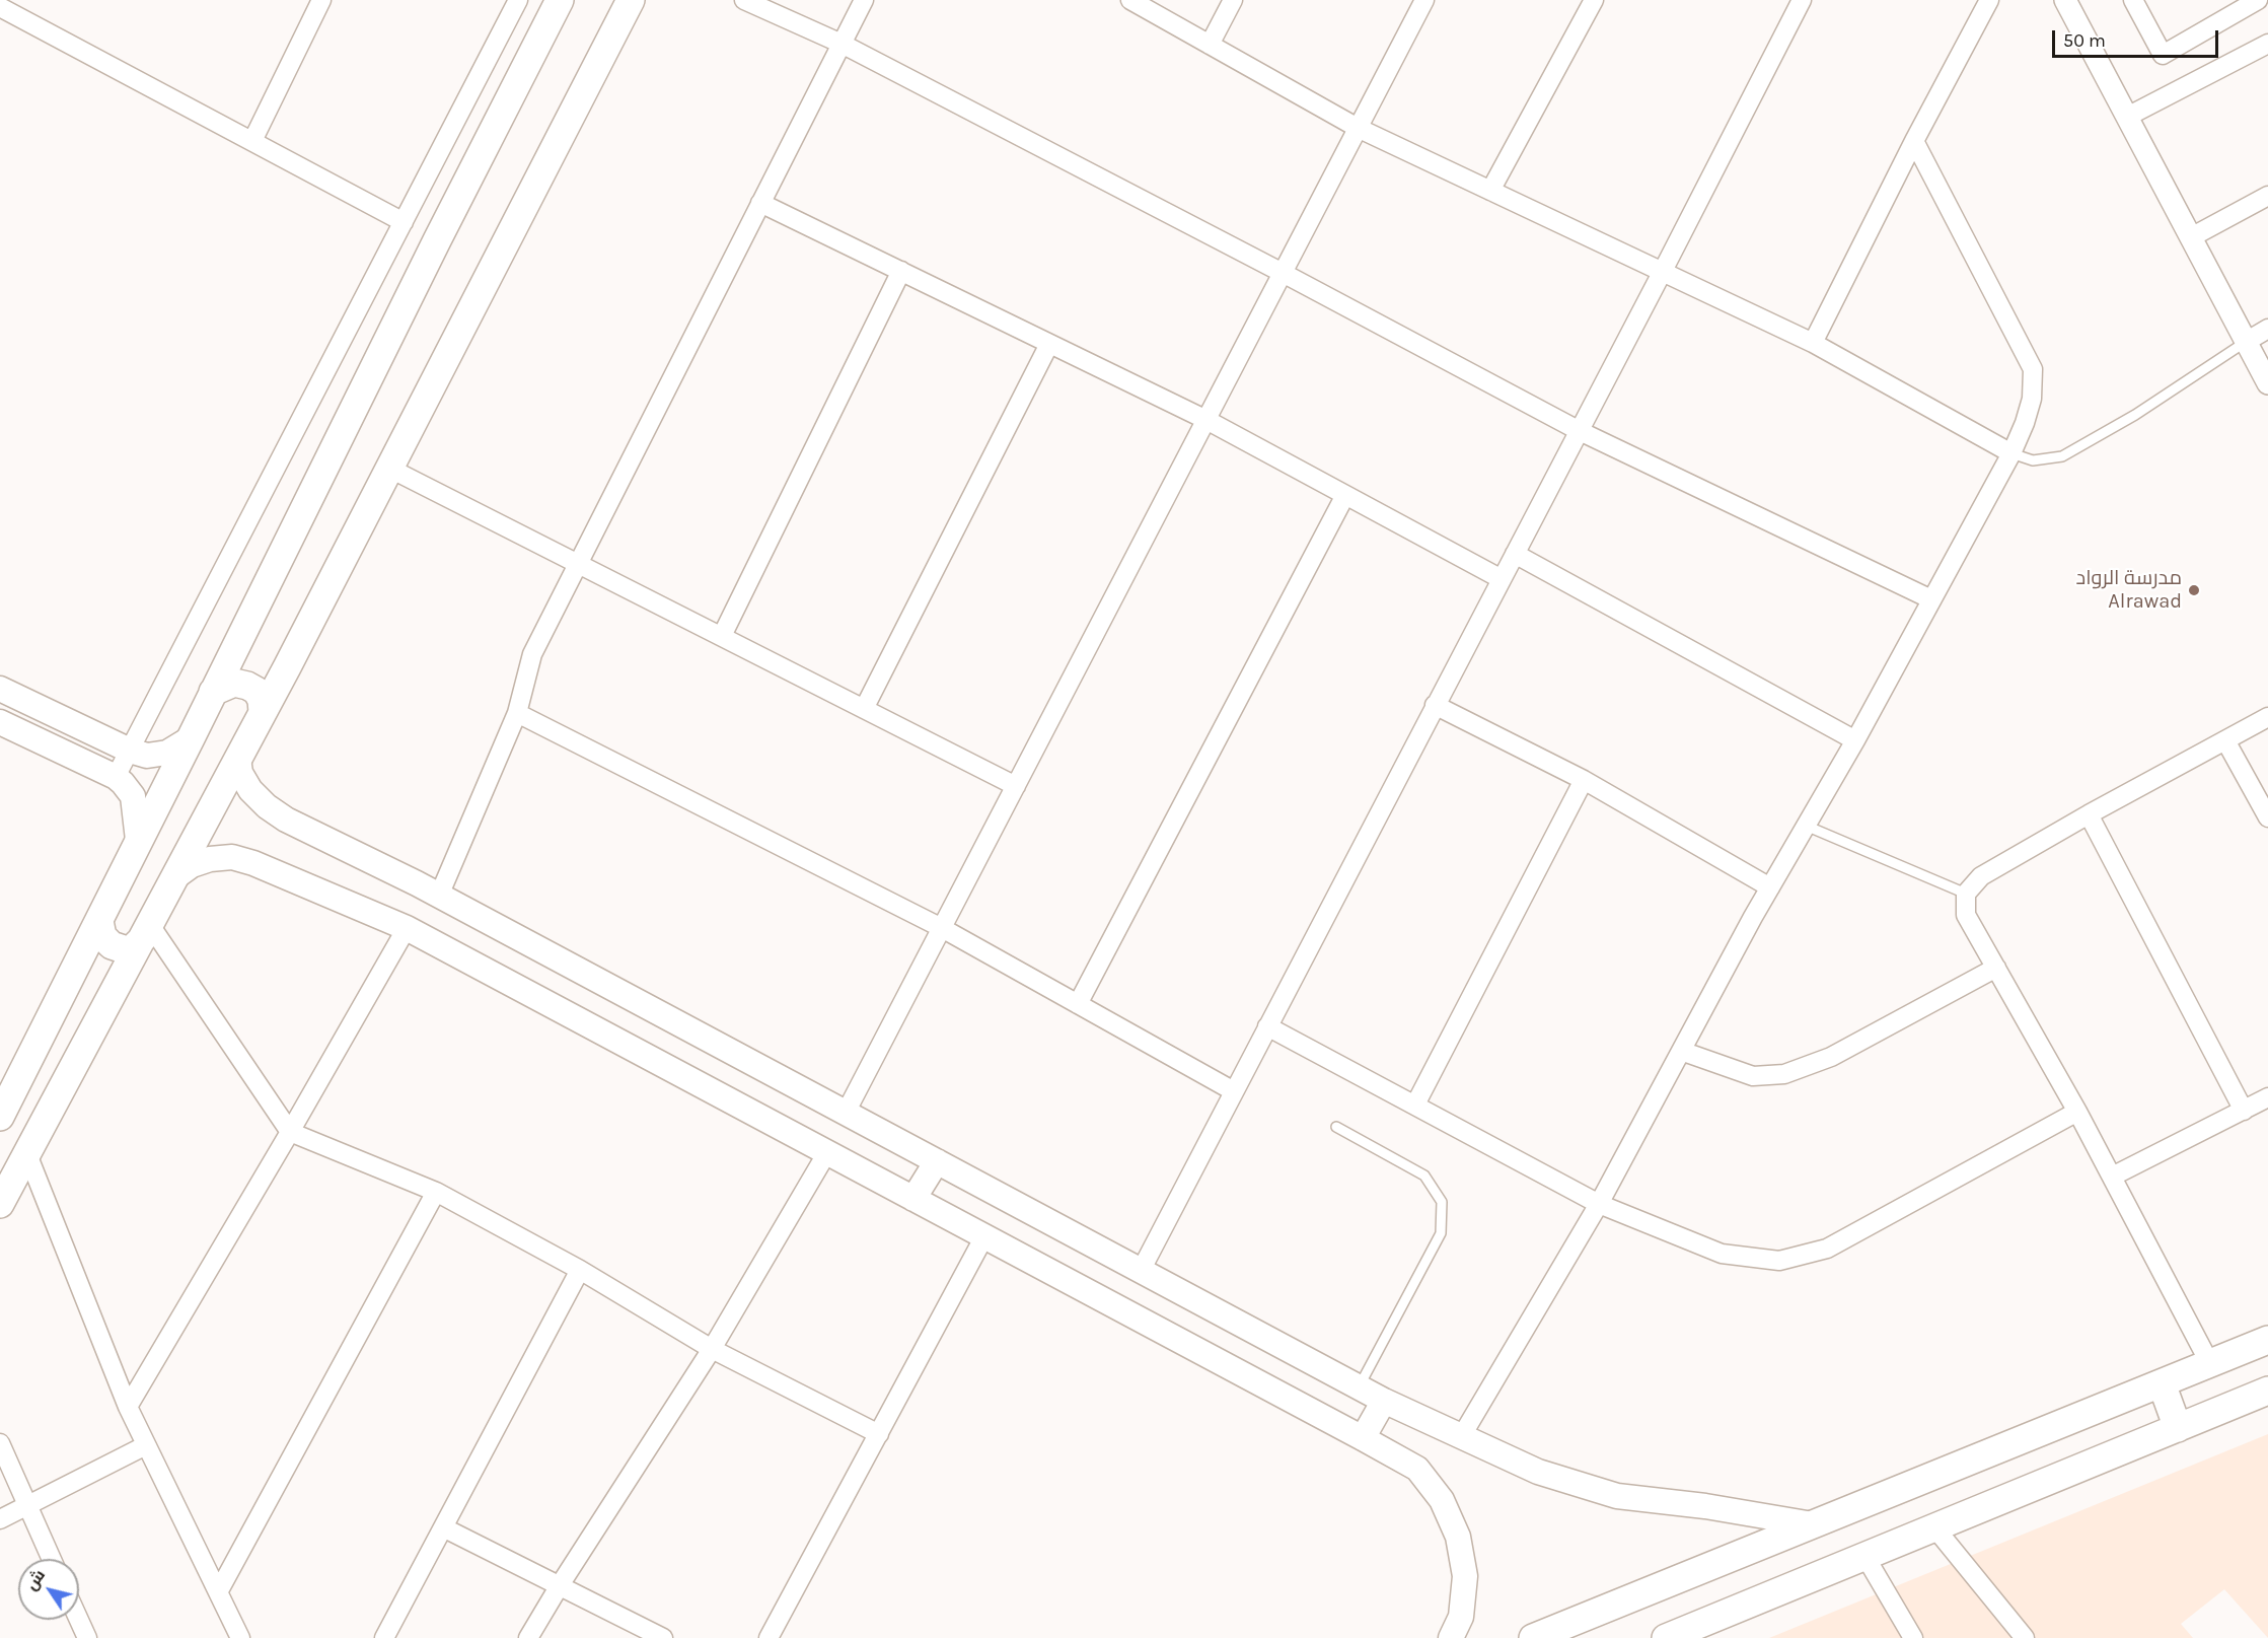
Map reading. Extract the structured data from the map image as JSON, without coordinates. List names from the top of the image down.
{
  "places": ["مدرسة الرواد Alrawad"],
  "scale_bar": "50 m",
  "north": "top left"
}
